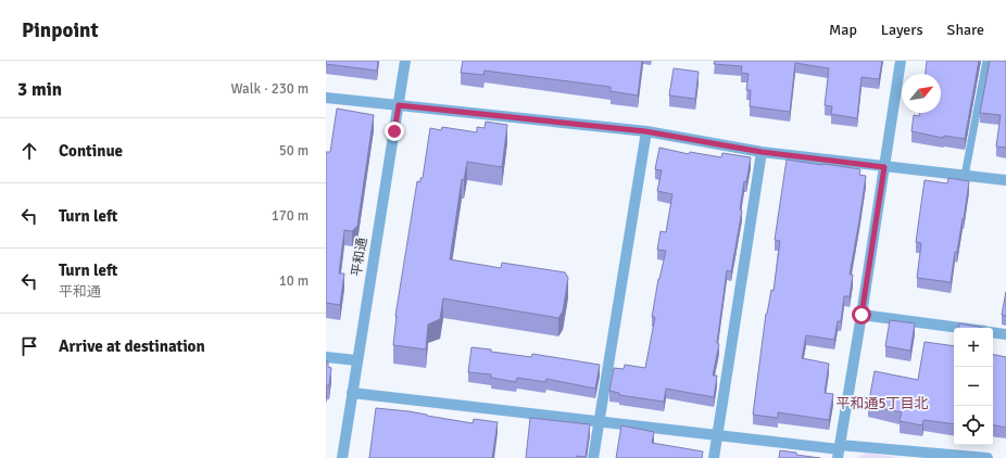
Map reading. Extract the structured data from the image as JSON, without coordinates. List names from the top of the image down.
{
  "streets": {
    "street": ["平和通"]
  },
  "districts": ["平和通5丁目北"],
  "north": "top right",
  "page": {
    "header": "Pinpoint",
    "nav": ["Map", "Layers", "Share"],
    "heading": ["3 min", "Walk · 230 m"],
    "list": [
      ["Continue", "50 m"],
      ["Turn left", "170 m"],
      ["Turn left", "平和通", "10 m"],
      "Arrive at destination"
    ],
    "map_buttons": ["+", "−"]
  }
}
